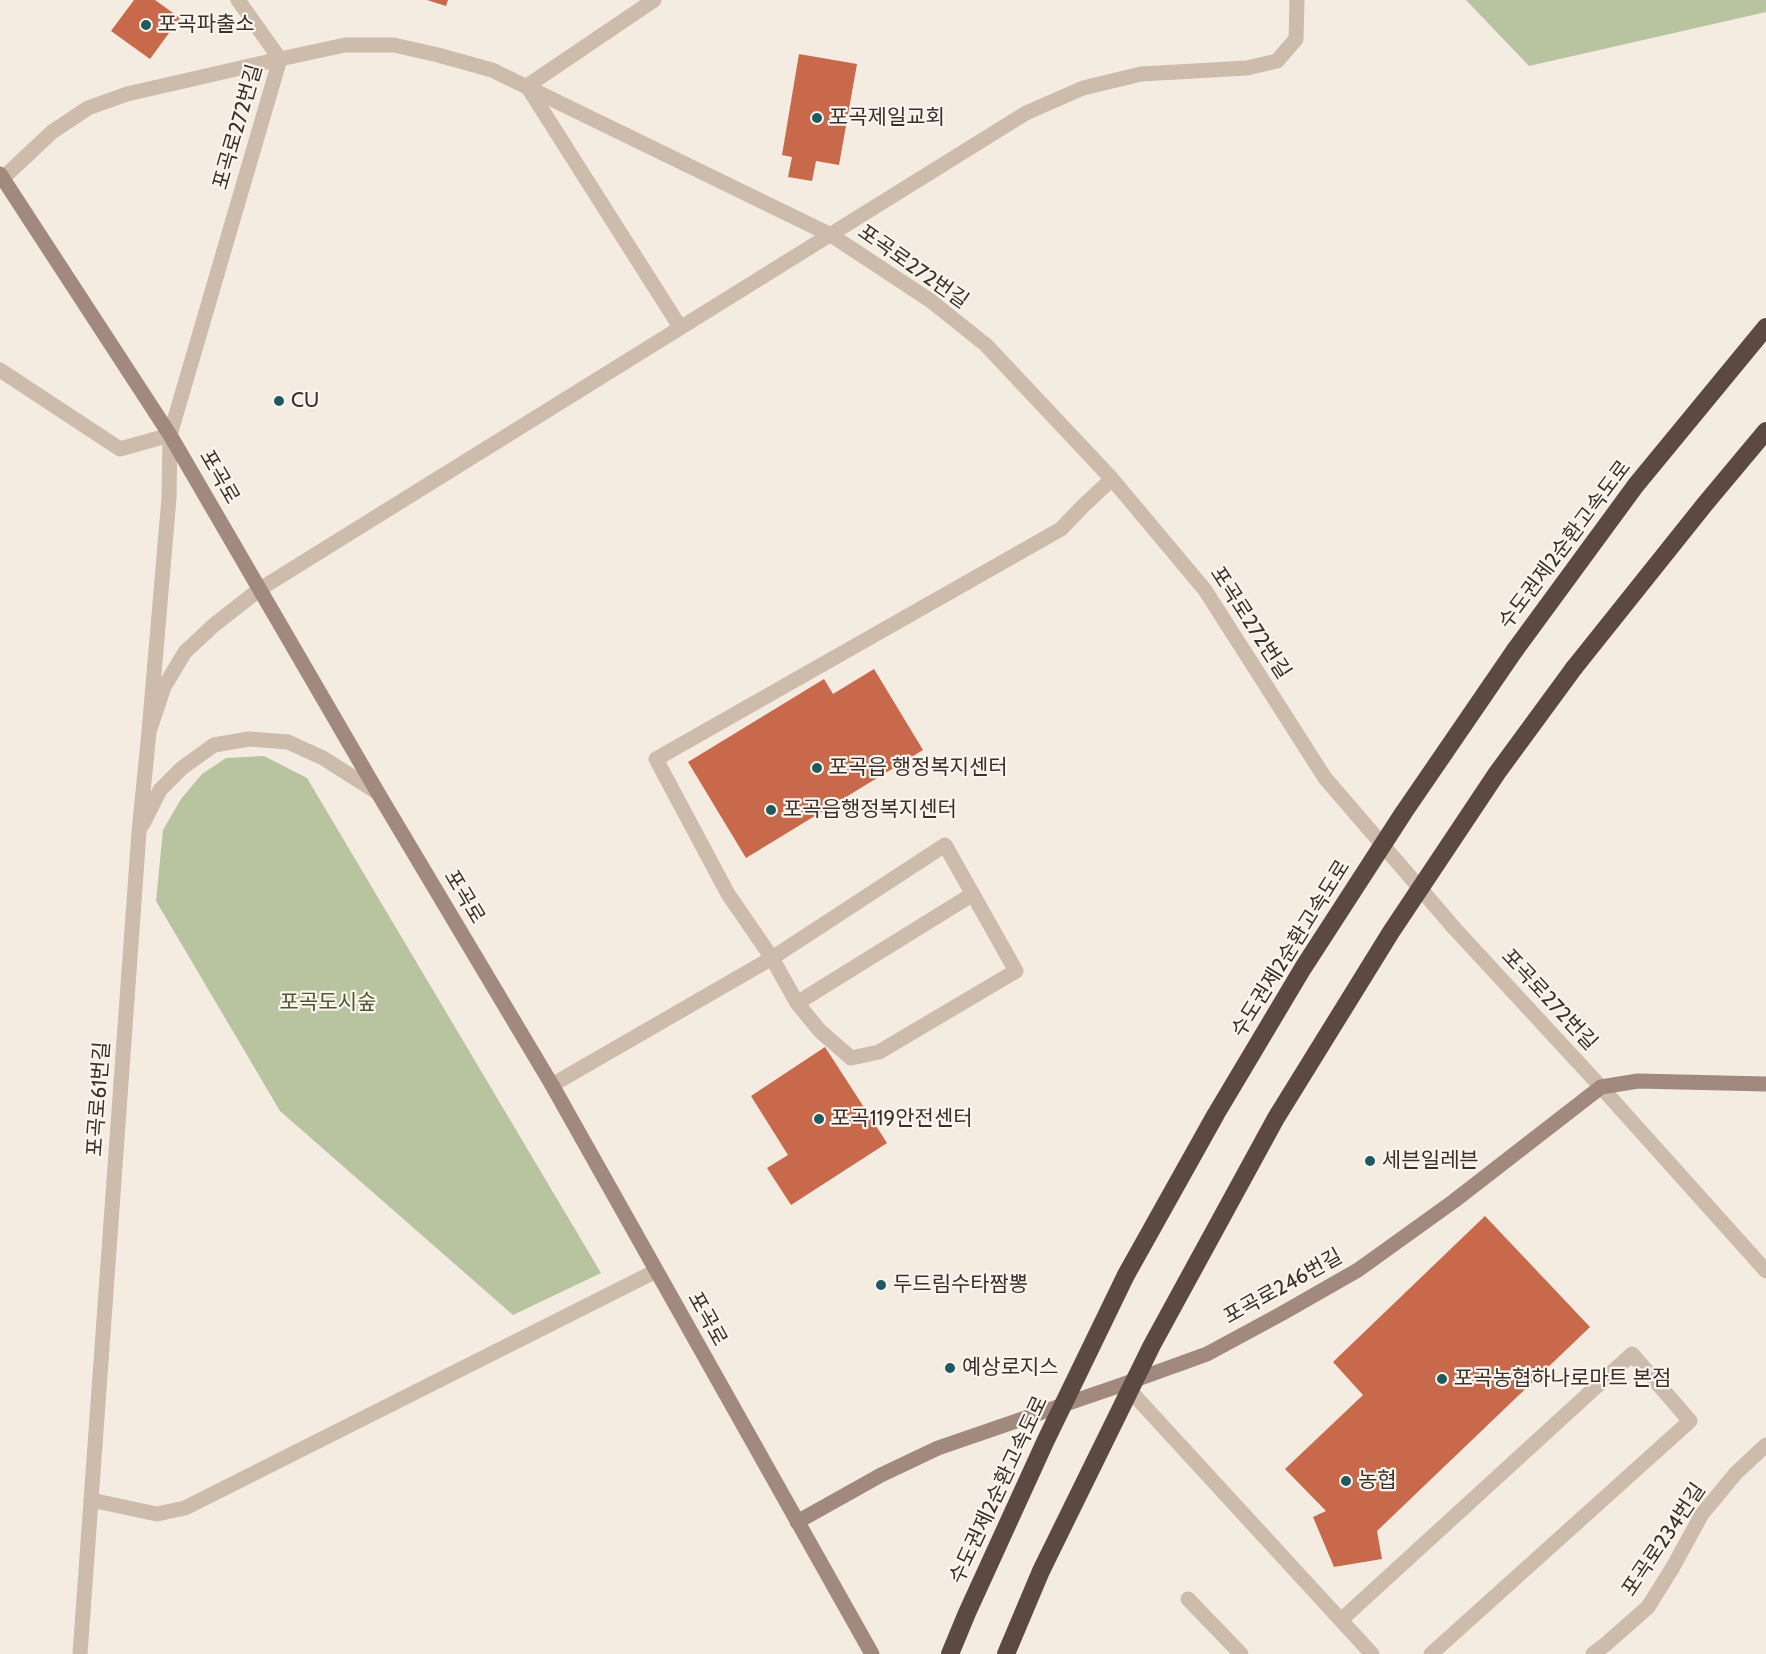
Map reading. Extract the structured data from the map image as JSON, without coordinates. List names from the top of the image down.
{
  "streets": {
    "highway": ["수도권제2순환고속도로"],
    "street": [
      "포곡로272번길",
      "포곡로",
      "포곡로61번길",
      "포곡로246번길",
      "포곡로234번길"
    ]
  },
  "crossings": [
    ["포곡로272번길", "포곡로"],
    ["포곡로272번길", "포곡로61번길"],
    ["포곡로272번길", "포곡로246번길"],
    ["포곡로", "포곡로61번길"],
    ["포곡로", "포곡로246번길"]
  ],
  "parks": ["포곡도시숲"],
  "places": [
    "포곡파출소",
    "포곡제일교회",
    "CU",
    "포곡읍 행정복지센터",
    "포곡읍행정복지센터",
    "포곡119안전센터",
    "세븐일레븐",
    "두드림수타짬뽕",
    "예상로지스",
    "포곡농협하나로마트 본점",
    "농협"
  ]
}
